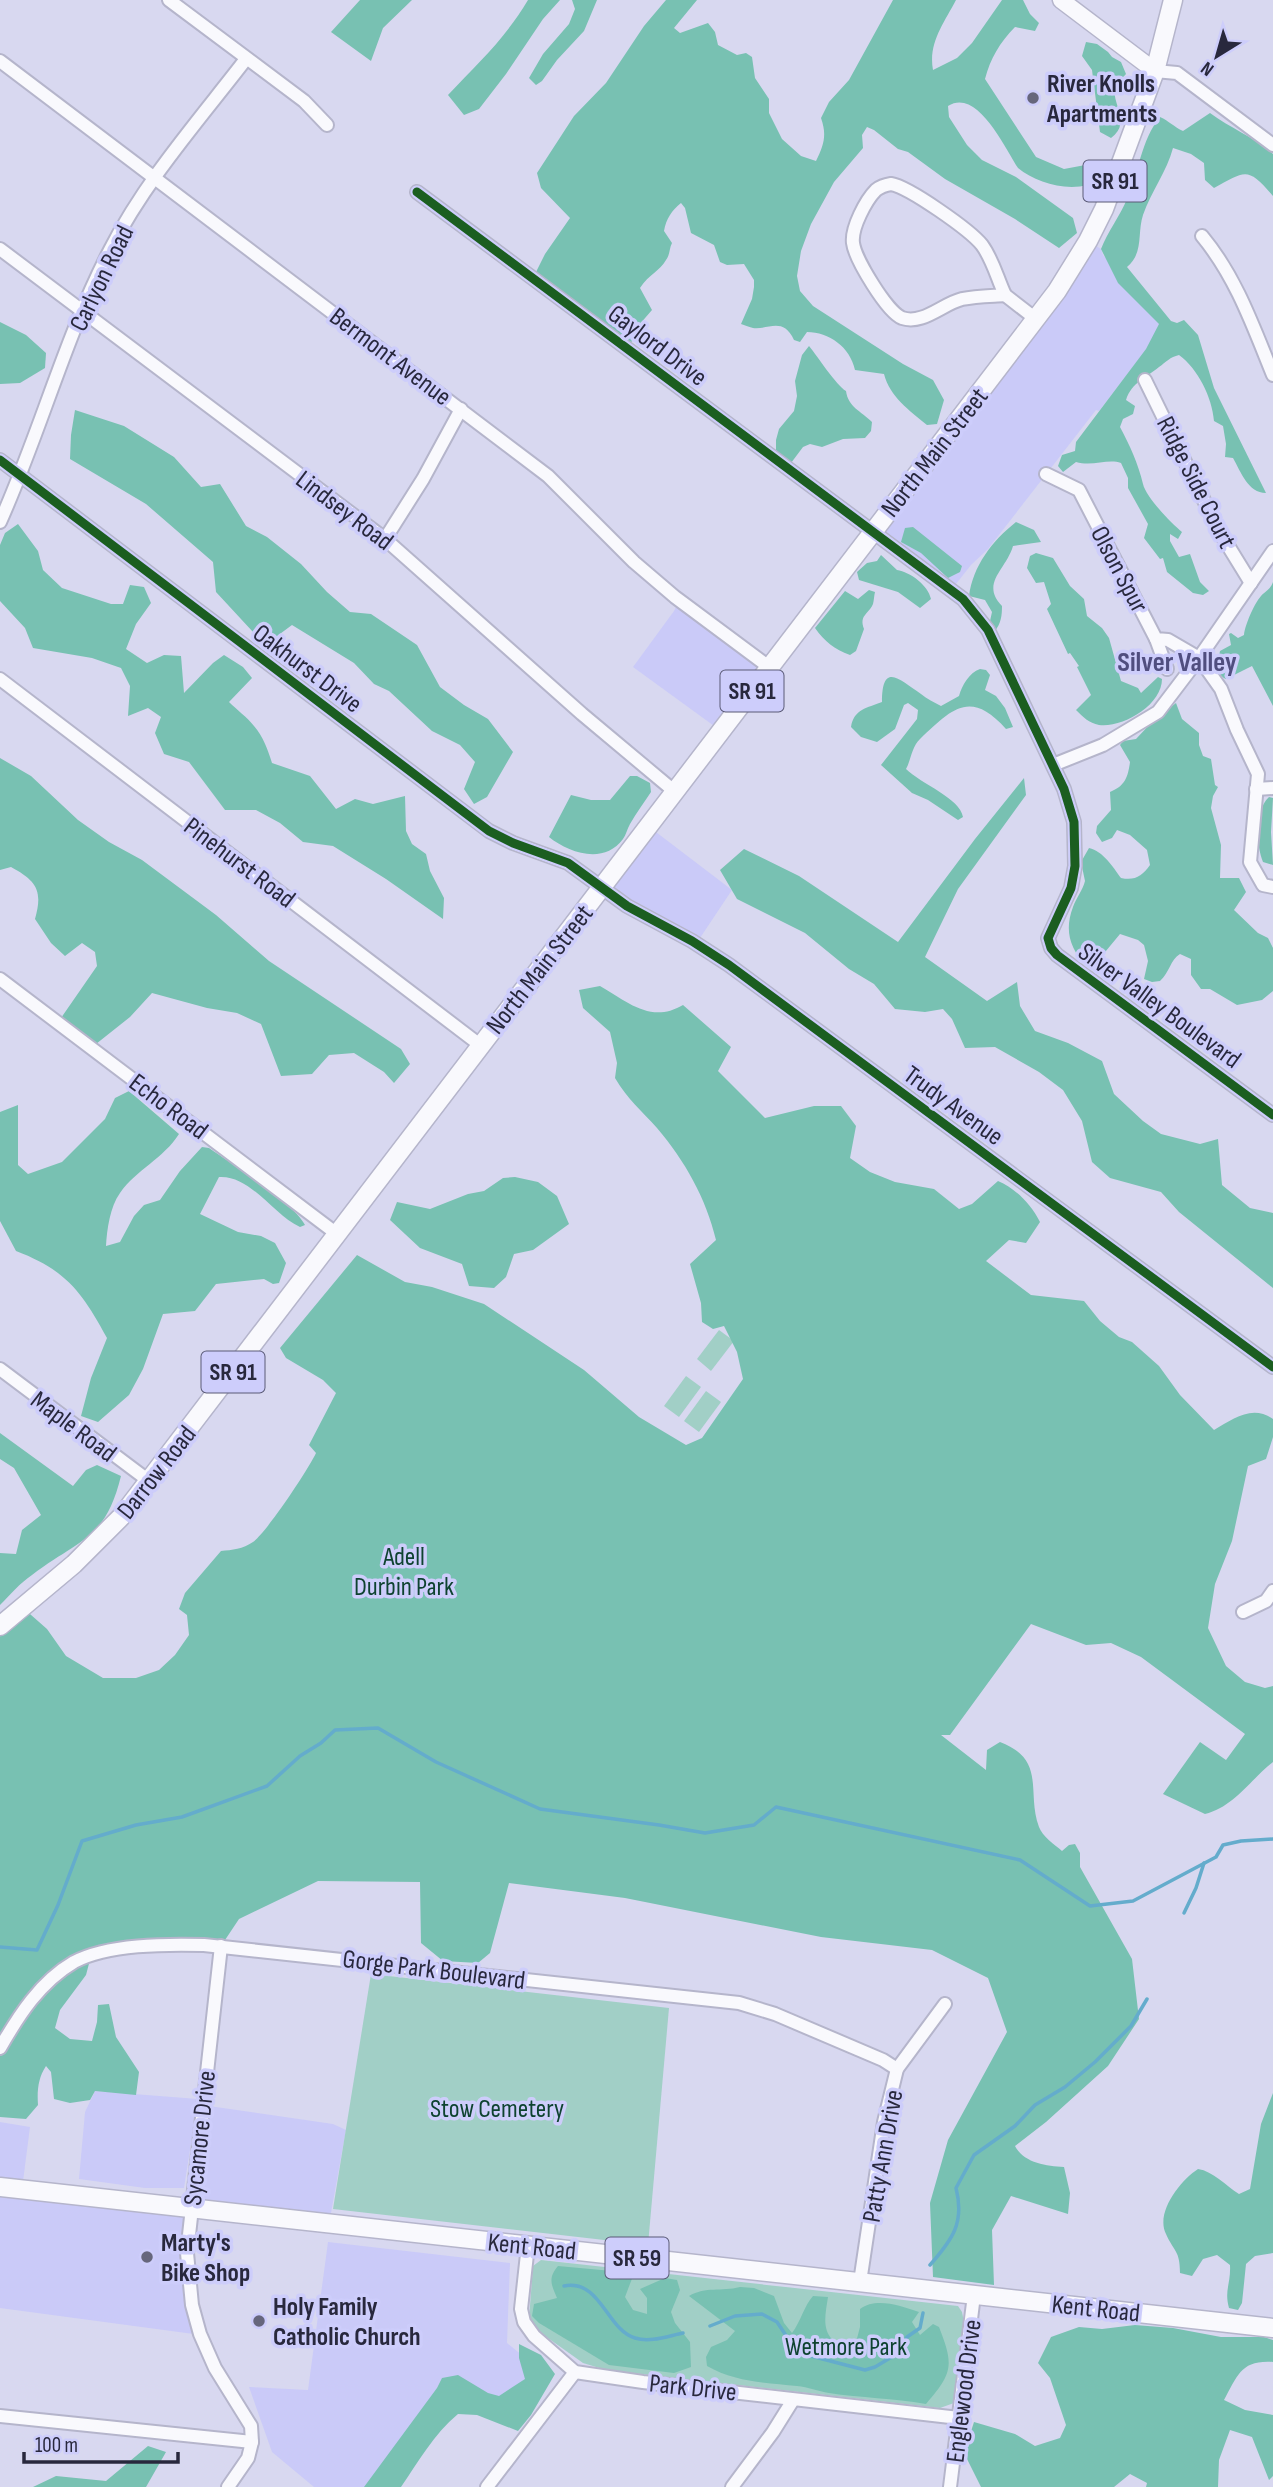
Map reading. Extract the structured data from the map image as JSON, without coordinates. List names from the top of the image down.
{
  "streets": {
    "main road": [
      "SR 91",
      "North Main Street",
      "Darrow Road",
      "Kent Road",
      "SR 59"
    ],
    "street": [
      "Carlyon Road",
      "Gaylord Drive",
      "Bermont Avenue",
      "Ridge Side Court",
      "Lindsey Road",
      "Olson Spur",
      "Oakhurst Drive",
      "Pinehurst Road",
      "Silver Valley Boulevard",
      "Trudy Avenue",
      "Echo Road",
      "Maple Road",
      "Gorge Park Boulevard",
      "Sycamore Drive",
      "Patty Ann Drive",
      "Park Drive",
      "Englewood Drive"
    ]
  },
  "crossings": [
    ["Carlyon Road", "Bermont Avenue"],
    ["Carlyon Road", "Lindsey Road"],
    ["Carlyon Road", "Oakhurst Drive"],
    ["Gaylord Drive", "North Main Street"],
    ["Gaylord Drive", "Silver Valley Boulevard"],
    ["Bermont Avenue", "North Main Street"],
    ["North Main Street", "Lindsey Road"],
    ["North Main Street", "Oakhurst Drive"],
    ["North Main Street", "Pinehurst Road"],
    ["North Main Street", "Silver Valley Boulevard"],
    ["North Main Street", "Trudy Avenue"],
    ["North Main Street", "Darrow Road"],
    ["Oakhurst Drive", "Trudy Avenue"],
    ["Echo Road", "Darrow Road"],
    ["Maple Road", "Darrow Road"],
    ["Gorge Park Boulevard", "Sycamore Drive"],
    ["Gorge Park Boulevard", "Patty Ann Drive"],
    ["Sycamore Drive", "Kent Road"],
    ["Patty Ann Drive", "Kent Road"],
    ["Kent Road", "Englewood Drive"],
    ["Park Drive", "Englewood Drive"]
  ],
  "districts": ["Silver Valley"],
  "parks": ["Adell Durbin Park", "Stow Cemetery", "Wetmore Park"],
  "places": ["River Knolls Apartments", "Marty's Bike Shop", "Holy Family Catholic Church"],
  "scale_bar": "100 m",
  "north": "bottom left"
}
